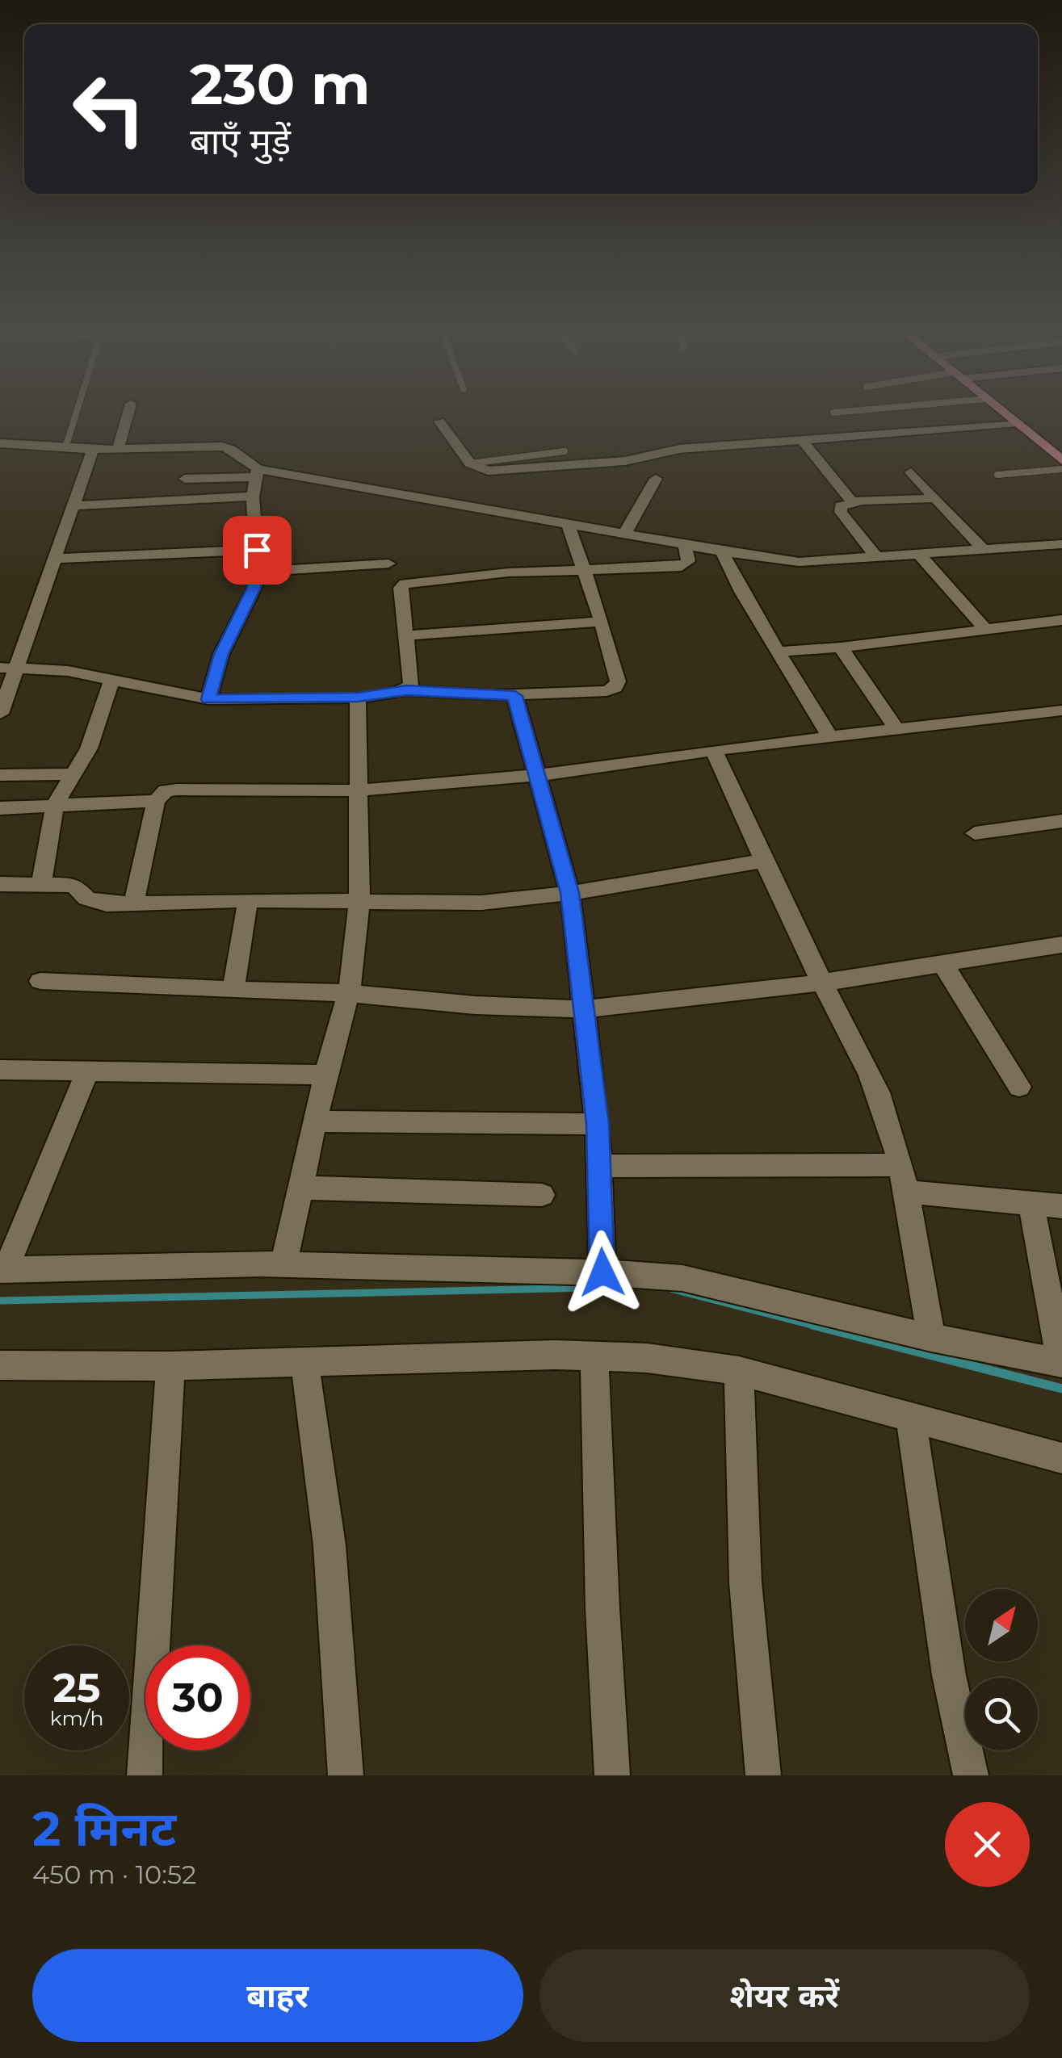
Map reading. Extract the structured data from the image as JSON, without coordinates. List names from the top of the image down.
{
  "north": "top right",
  "page": {
    "turn": ["230 m", "बाएँ मुड़ें"],
    "speed": "25 km/h",
    "limit": "30",
    "heading": ["2 मिनट", "450 m · 10:52"],
    "buttons": ["बाहर", "शेयर करें"]
  }
}
